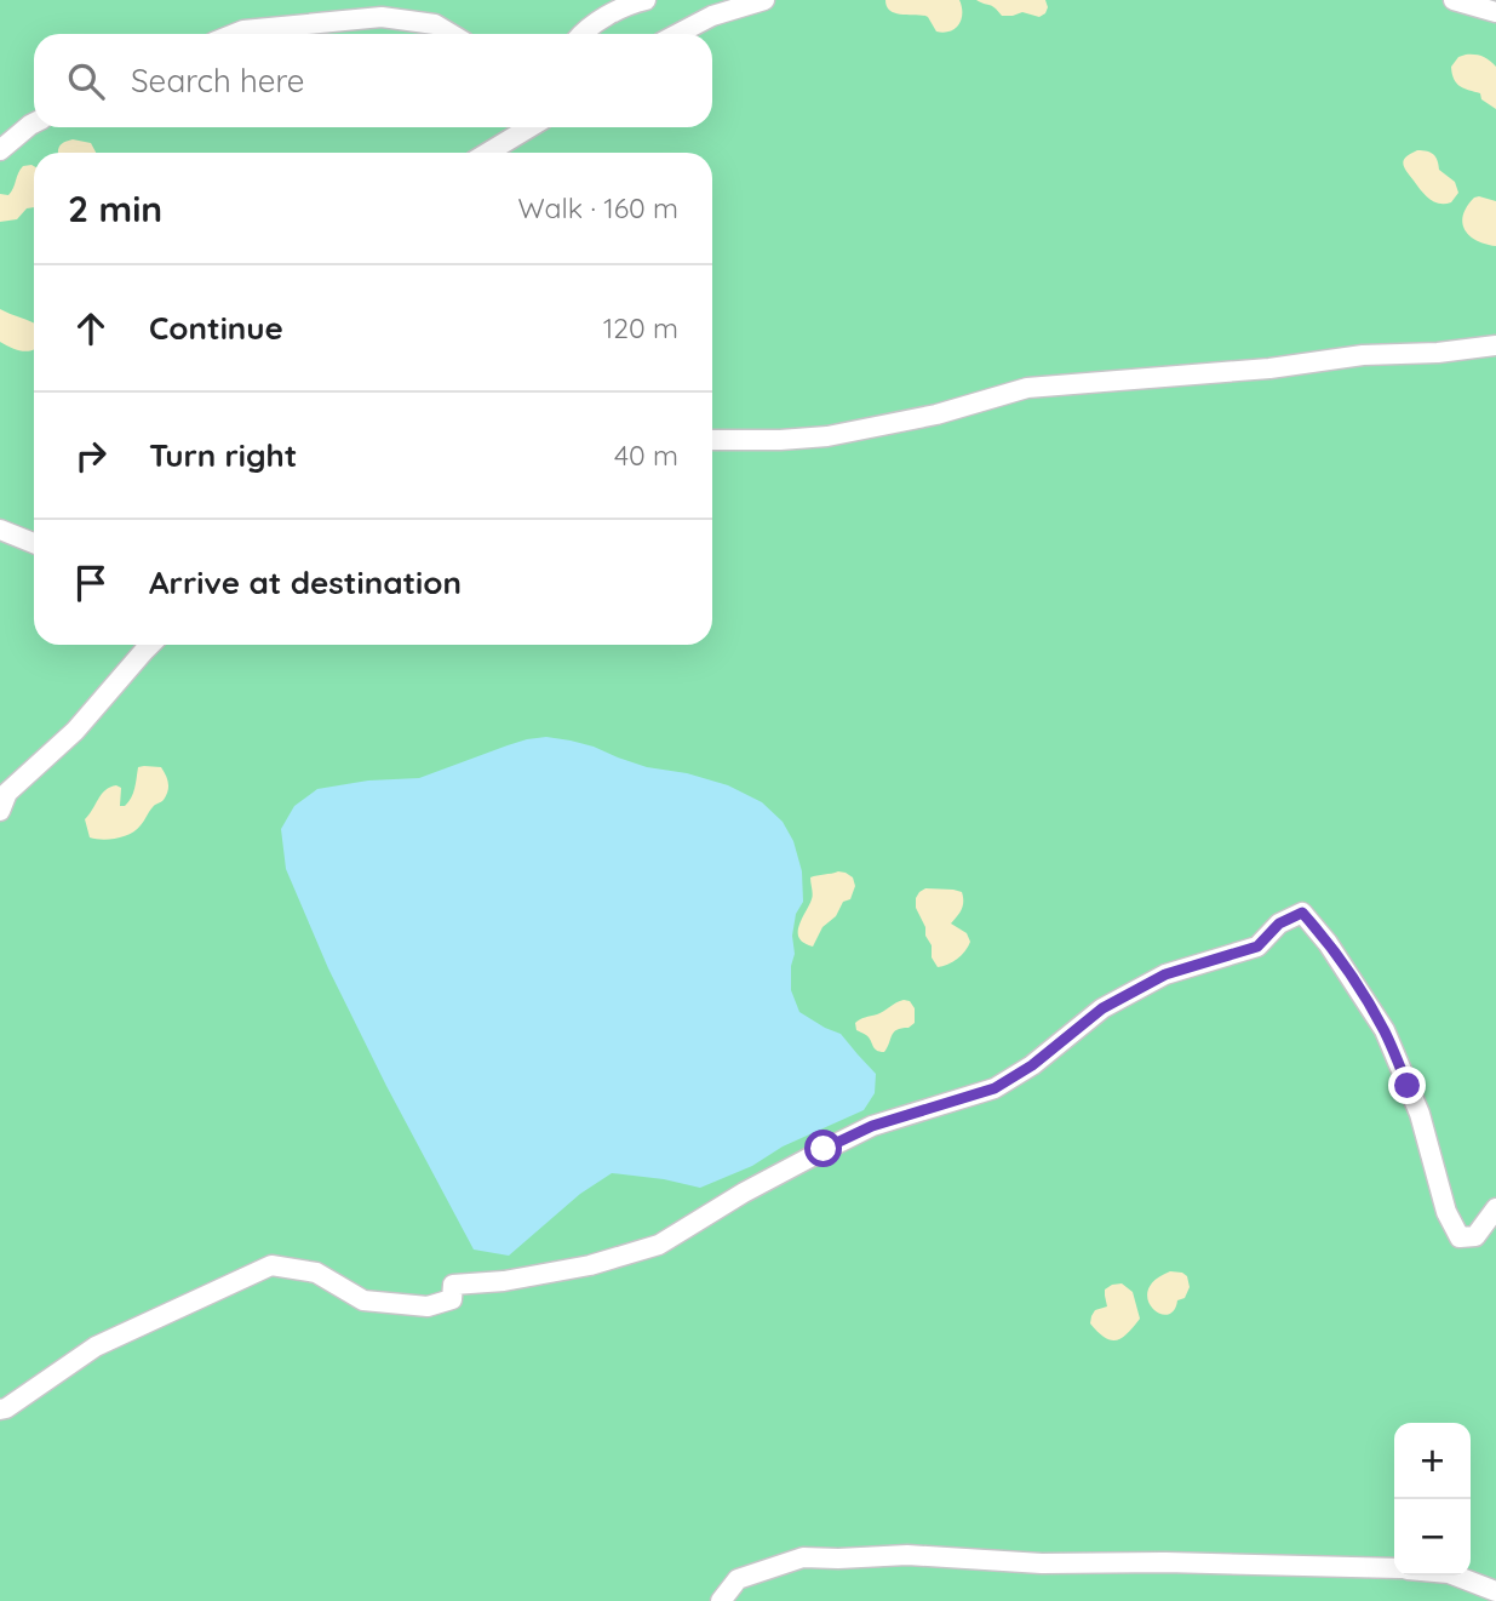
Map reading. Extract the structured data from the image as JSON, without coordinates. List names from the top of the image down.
{
  "page": {
    "search": "Search here",
    "heading": ["2 min", "Walk · 160 m"],
    "list": [
      ["Continue", "120 m"],
      ["Turn right", "40 m"],
      "Arrive at destination"
    ],
    "map_buttons": ["+", "−"]
  }
}
